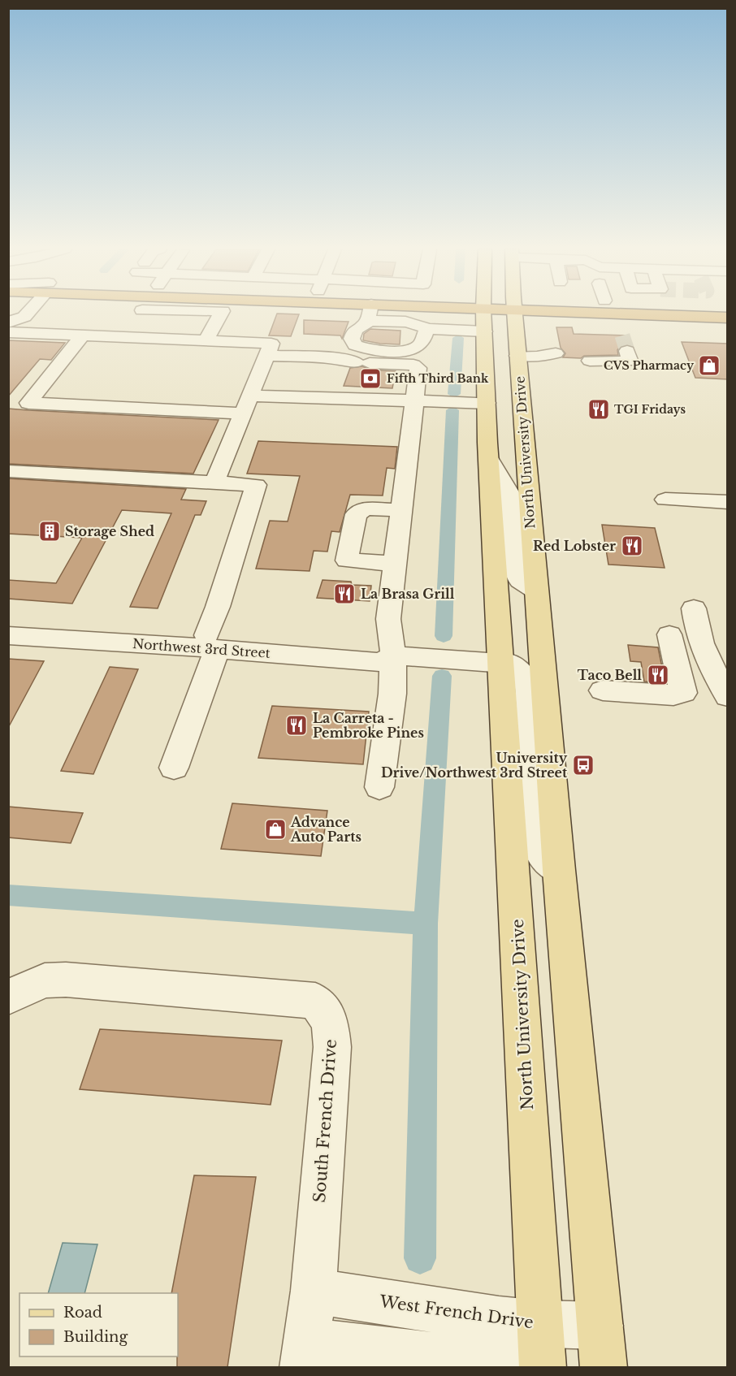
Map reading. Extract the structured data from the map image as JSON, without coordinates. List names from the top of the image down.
{
  "streets": {
    "main road": ["North University Drive"],
    "street": ["Northwest 3rd Street", "South French Drive", "West French Drive"]
  },
  "crossings": [
    ["North University Drive", "Northwest 3rd Street"],
    ["North University Drive", "West French Drive"],
    ["South French Drive", "West French Drive"]
  ],
  "places": {
    "shop": ["CVS Pharmacy", "Advance Auto Parts"],
    "bank": ["Fifth Third Bank"],
    "restaurant": [
      "TGI Fridays",
      "Red Lobster",
      "La Brasa Grill",
      "Taco Bell",
      "La Carreta - Pembroke Pines"
    ],
    "building": ["Storage Shed"],
    "bus stop": ["University Drive/Northwest 3rd Street"]
  },
  "legend": ["Road", "Building"]
}
